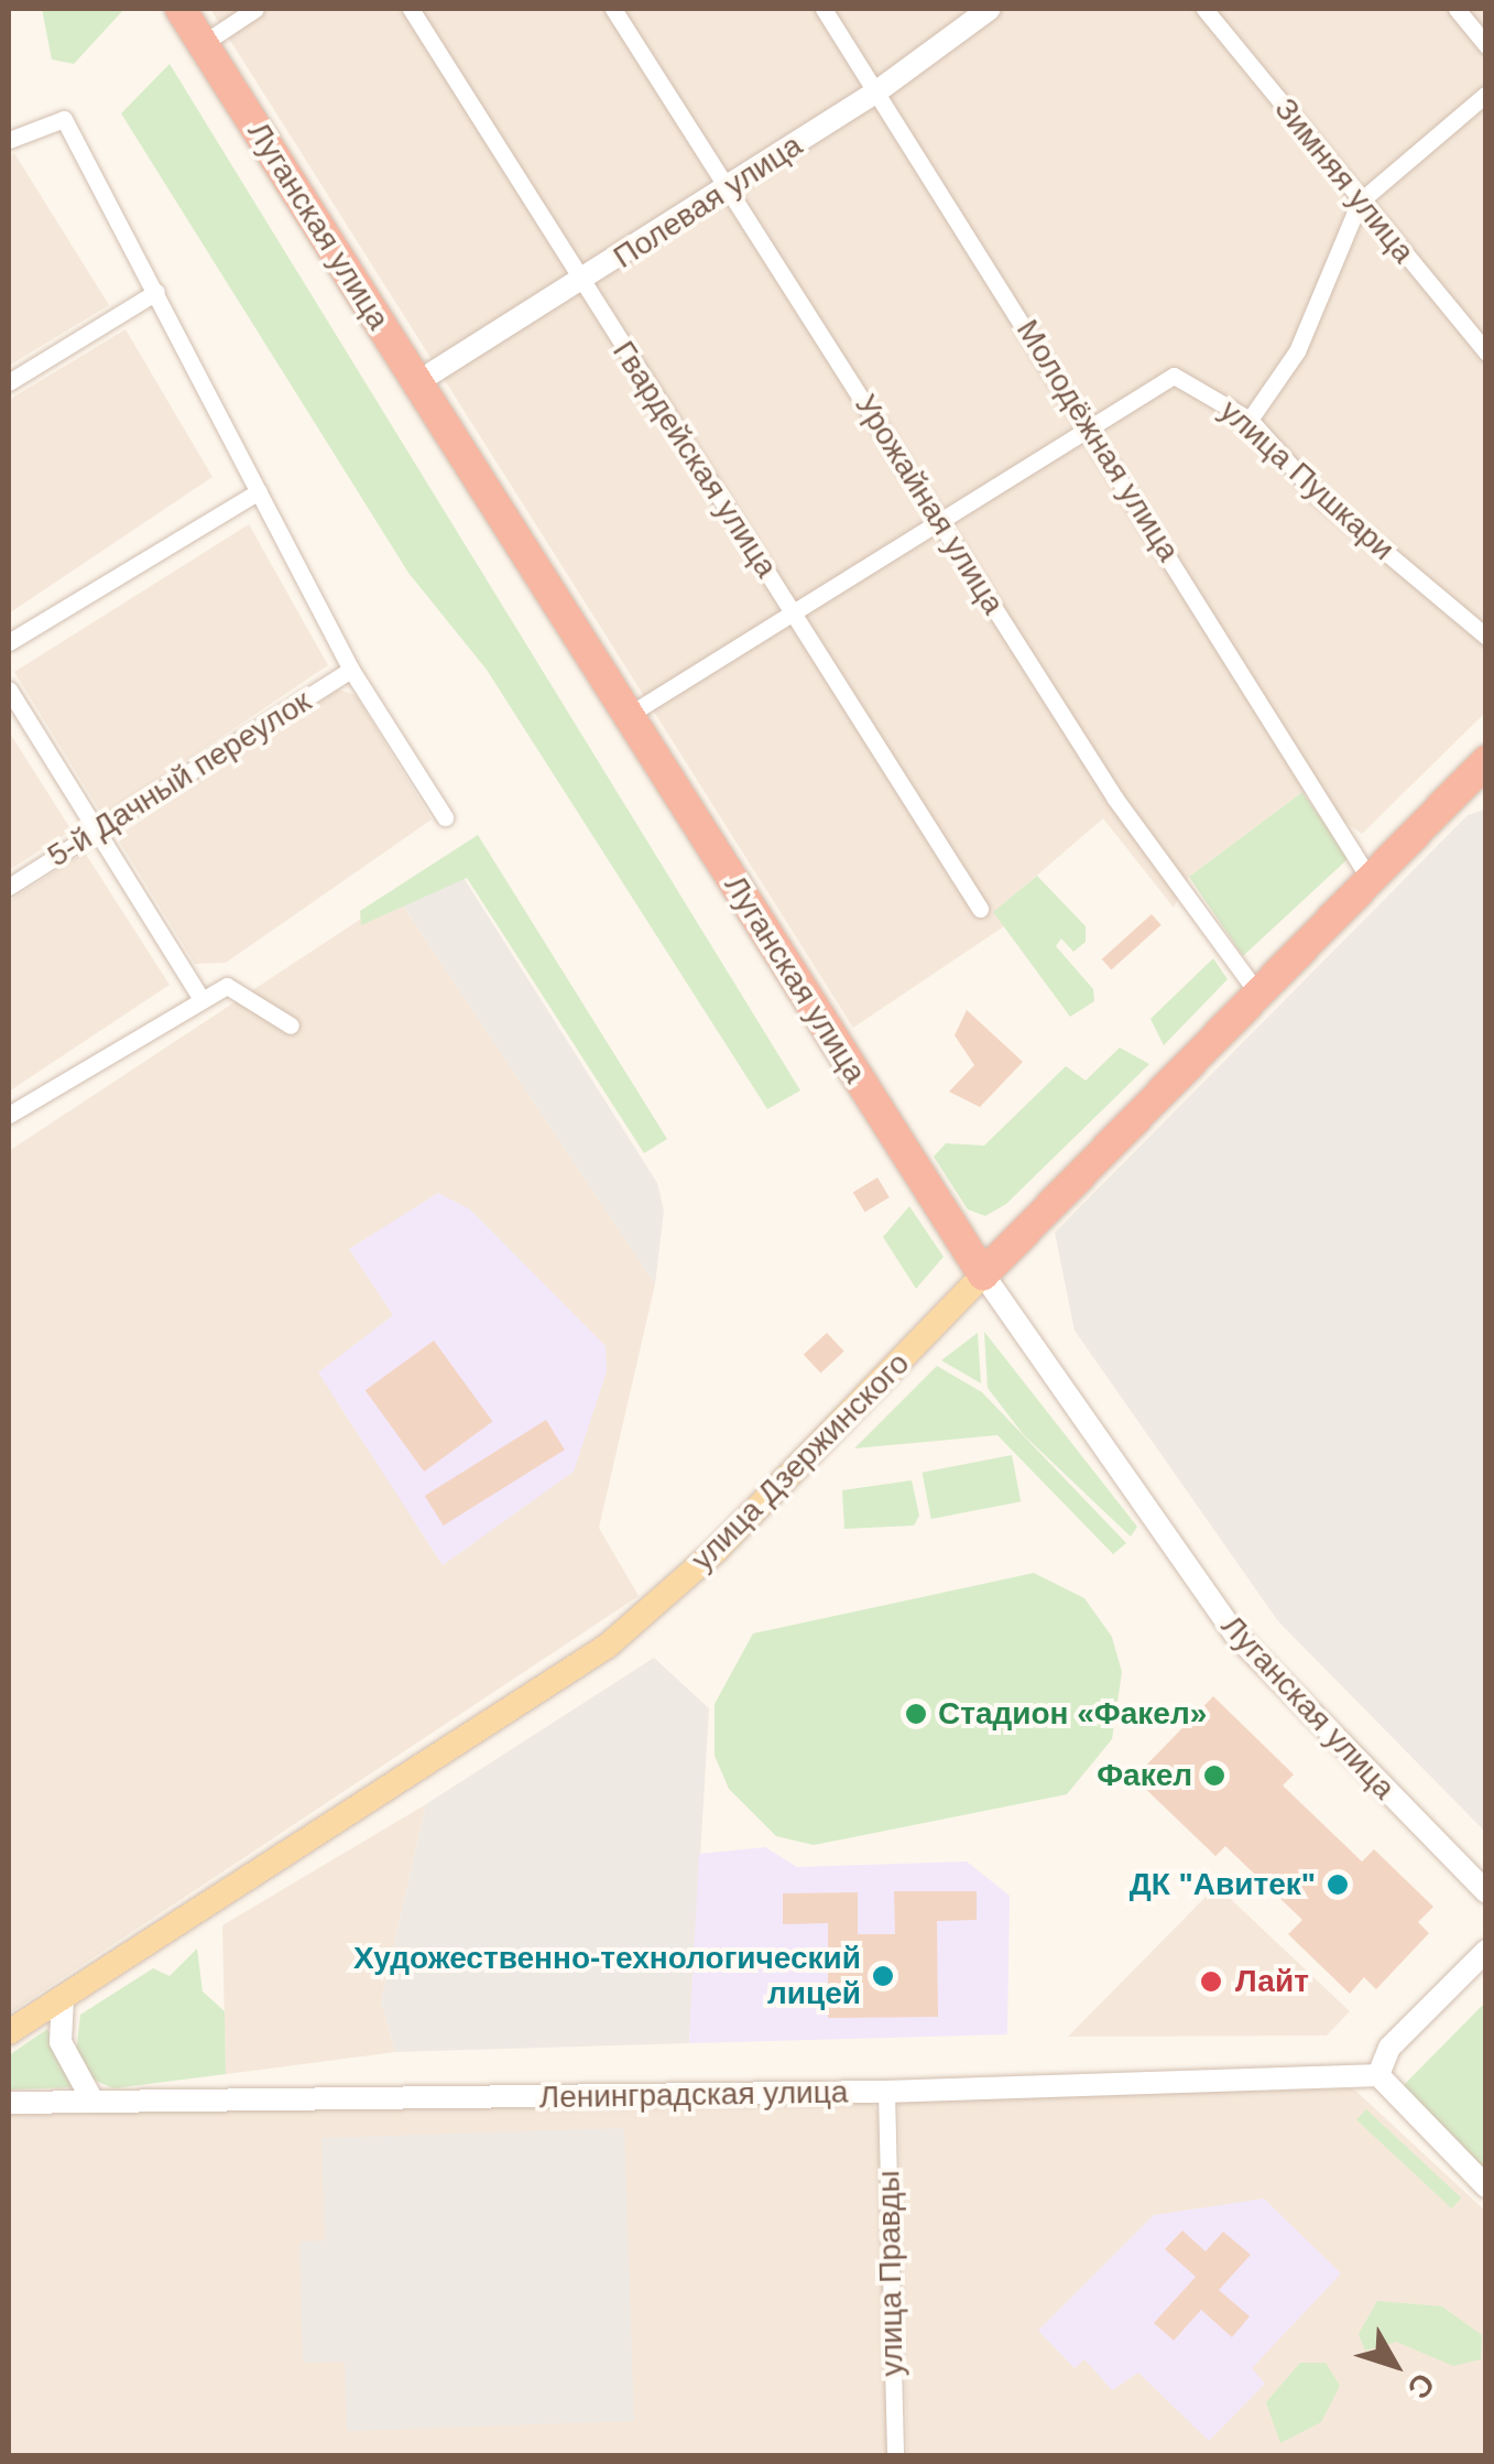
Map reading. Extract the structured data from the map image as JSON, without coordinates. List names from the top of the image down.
{
  "streets": {
    "highway": ["Луганская улица", "улица Дзержинского"],
    "street": [
      "Зимняя улица",
      "Полевая улица",
      "Молодёжная улица",
      "Гвардейская улица",
      "улица Пушкари",
      "Урожайная улица",
      "5-й Дачный переулок",
      "Ленинградская улица",
      "улица Правды"
    ]
  },
  "crossings": [
    ["Полевая улица", "Луганская улица"],
    ["Полевая улица", "Молодёжная улица"],
    ["Полевая улица", "Гвардейская улица"],
    ["Полевая улица", "Урожайная улица"],
    ["Луганская улица", "улица Дзержинского"],
    ["Молодёжная улица", "улица Пушкари"],
    ["Молодёжная улица", "улица Дзержинского"],
    ["Урожайная улица", "улица Дзержинского"],
    ["Ленинградская улица", "улица Правды"]
  ],
  "places": [
    "Стадион «Факел»",
    "Факел",
    "ДК \"Авитек\"",
    "Художественно-технологический лицей",
    "Лайт"
  ],
  "north": "bottom right"
}
